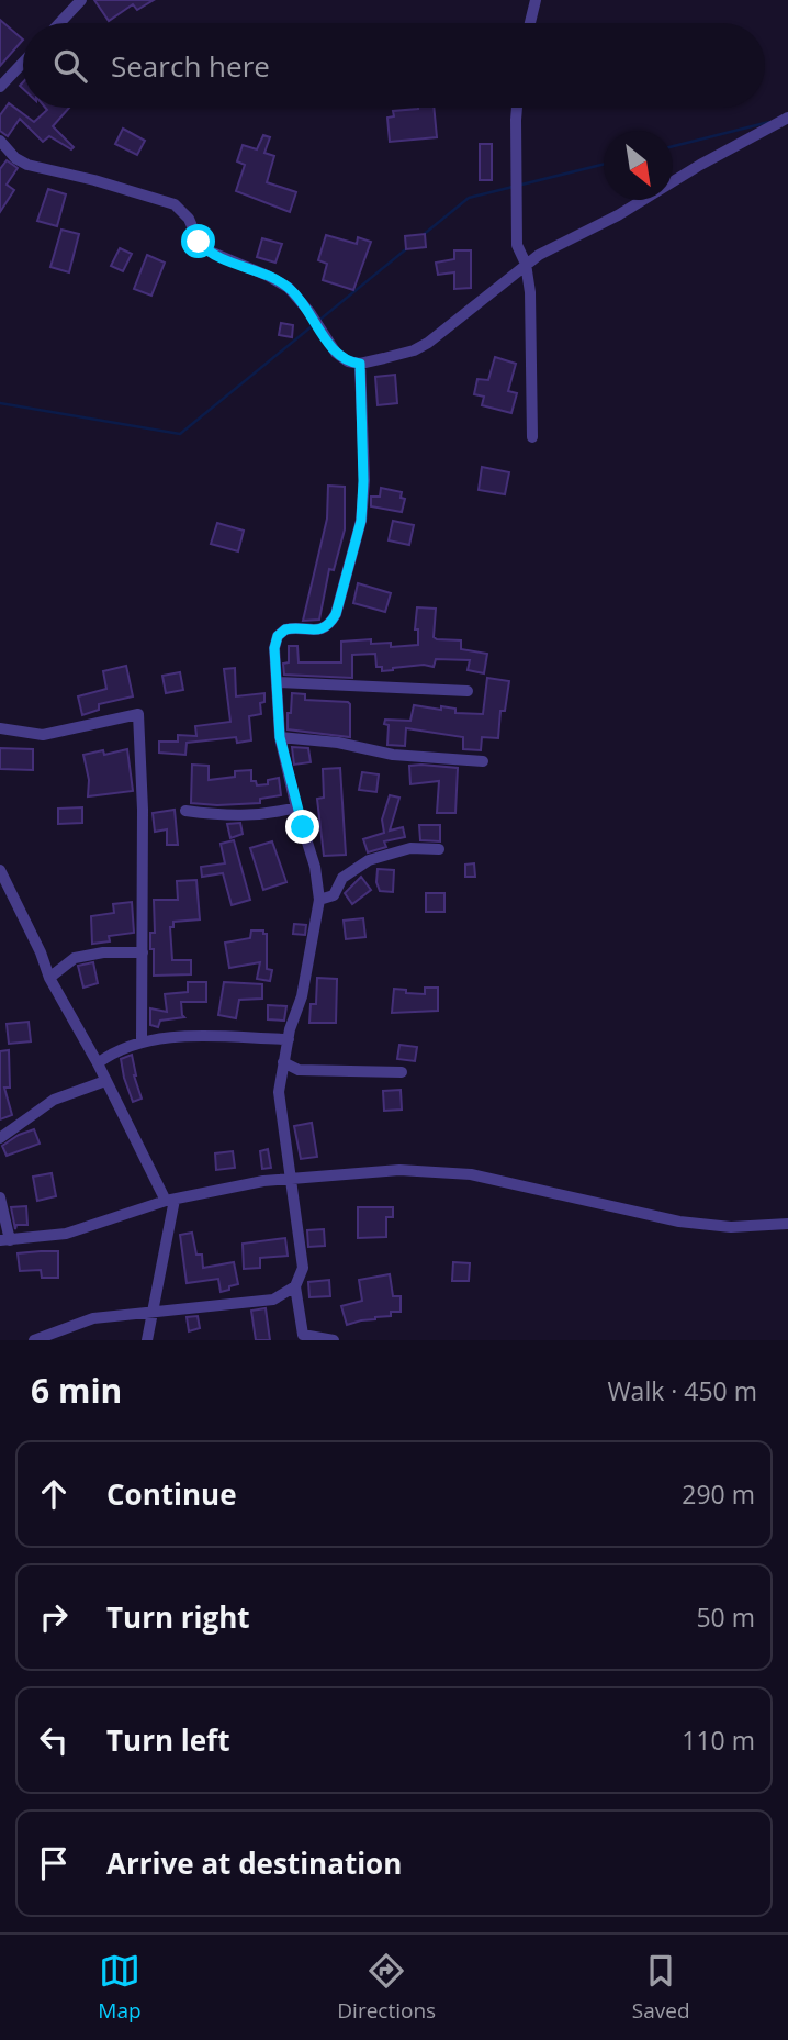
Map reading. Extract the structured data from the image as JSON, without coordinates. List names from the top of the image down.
{
  "north": "bottom right",
  "page": {
    "search": "Search here",
    "heading": ["6 min", "Walk · 450 m"],
    "list": [
      ["Continue", "290 m"],
      ["Turn right", "50 m"],
      ["Turn left", "110 m"],
      "Arrive at destination"
    ],
    "nav": ["Map", "Directions", "Saved"]
  }
}
